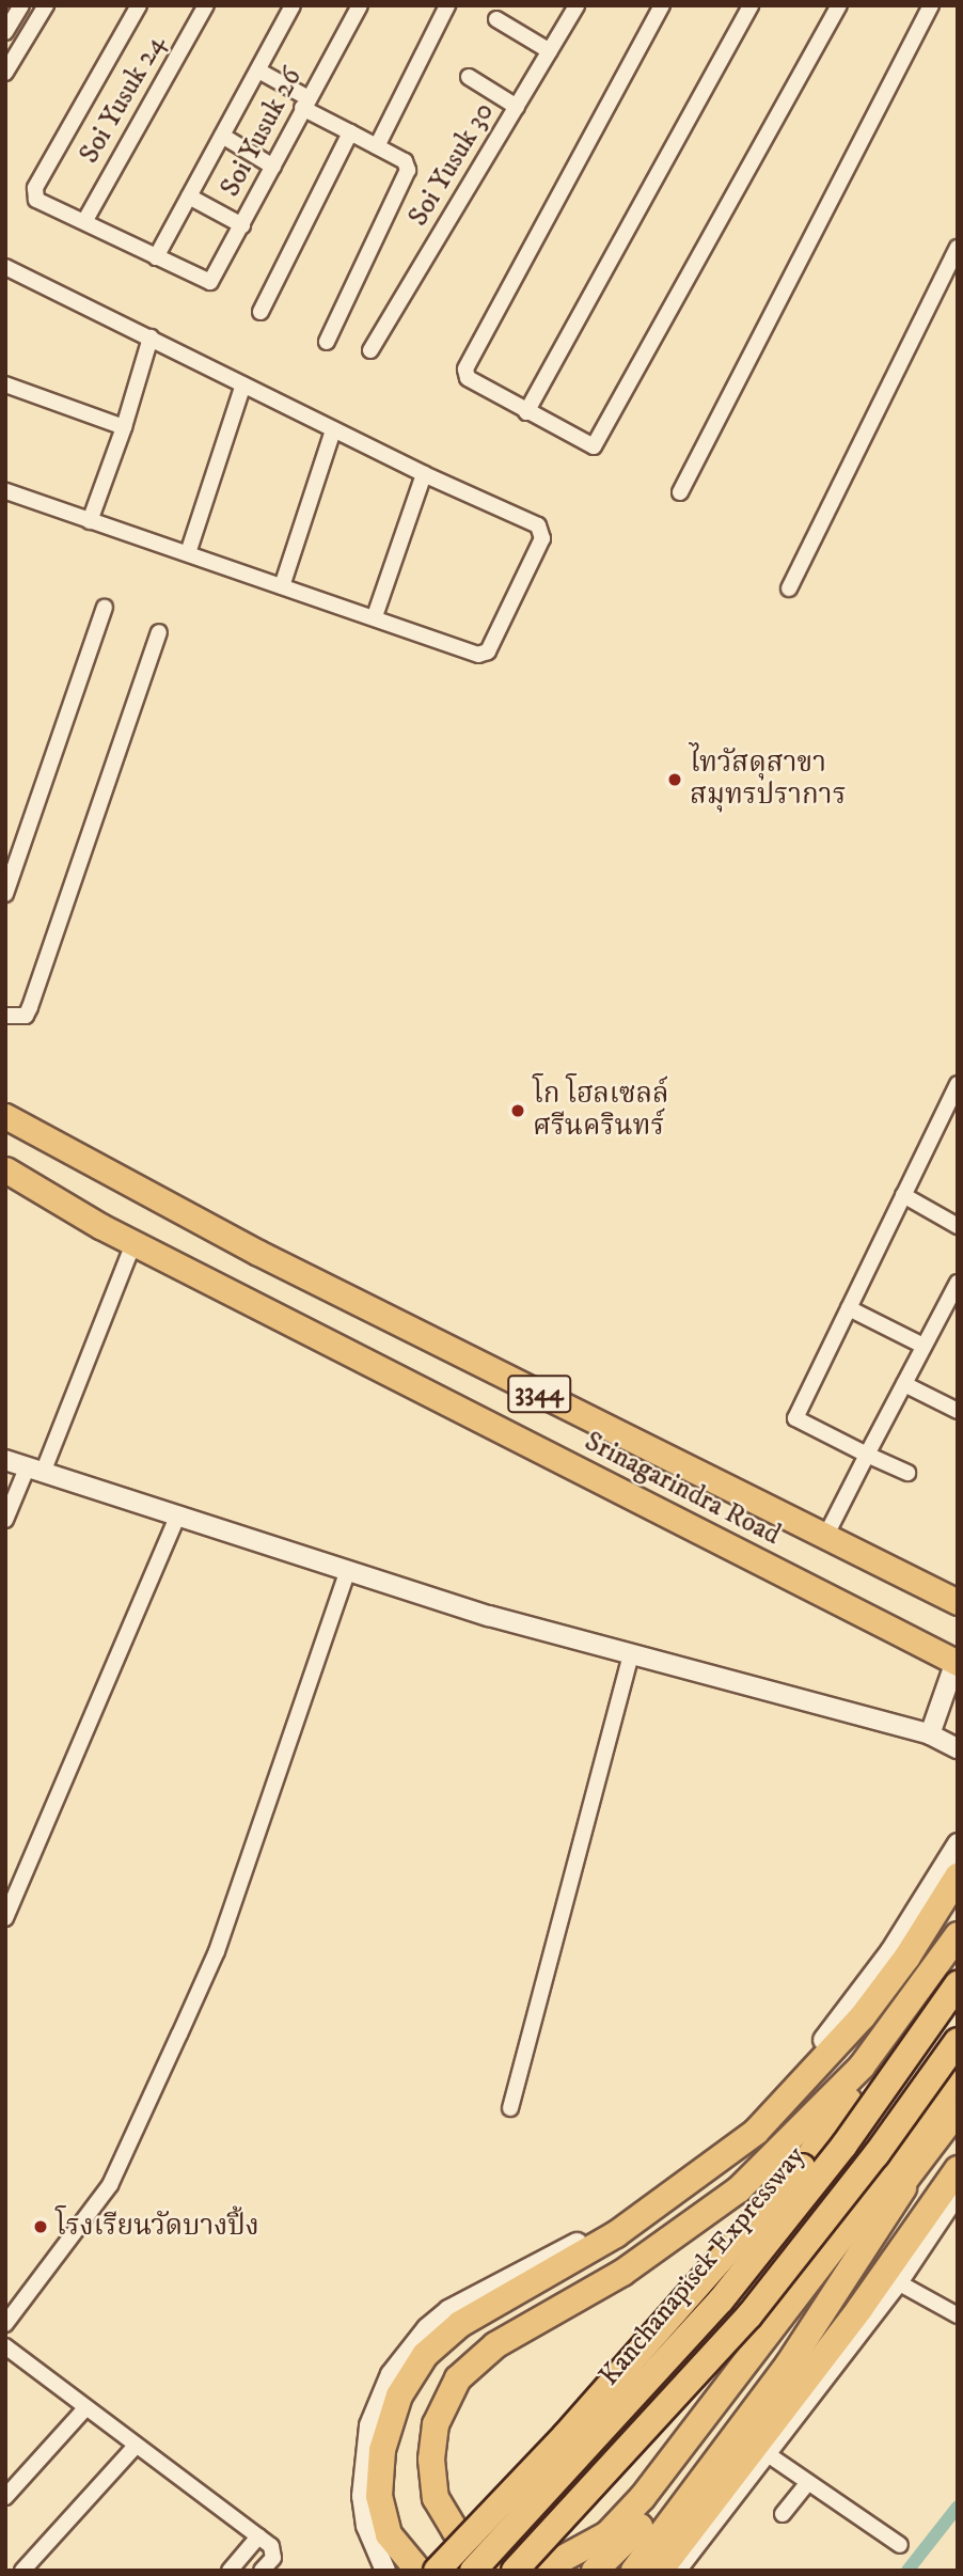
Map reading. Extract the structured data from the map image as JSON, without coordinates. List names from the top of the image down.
{
  "streets": {
    "highway": ["Kanchanapisek Expressway"],
    "main road": ["3344", "Srinagarindra Road"],
    "street": ["Soi Yusuk 24", "Soi Yusuk 26", "Soi Yusuk 30"]
  },
  "places": ["ไทวัสดุสาขา สมุทรปราการ", "โก โฮลเซลล์ ศรีนครินทร์", "โรงเรียนวัดบางปิ้ง"]
}
